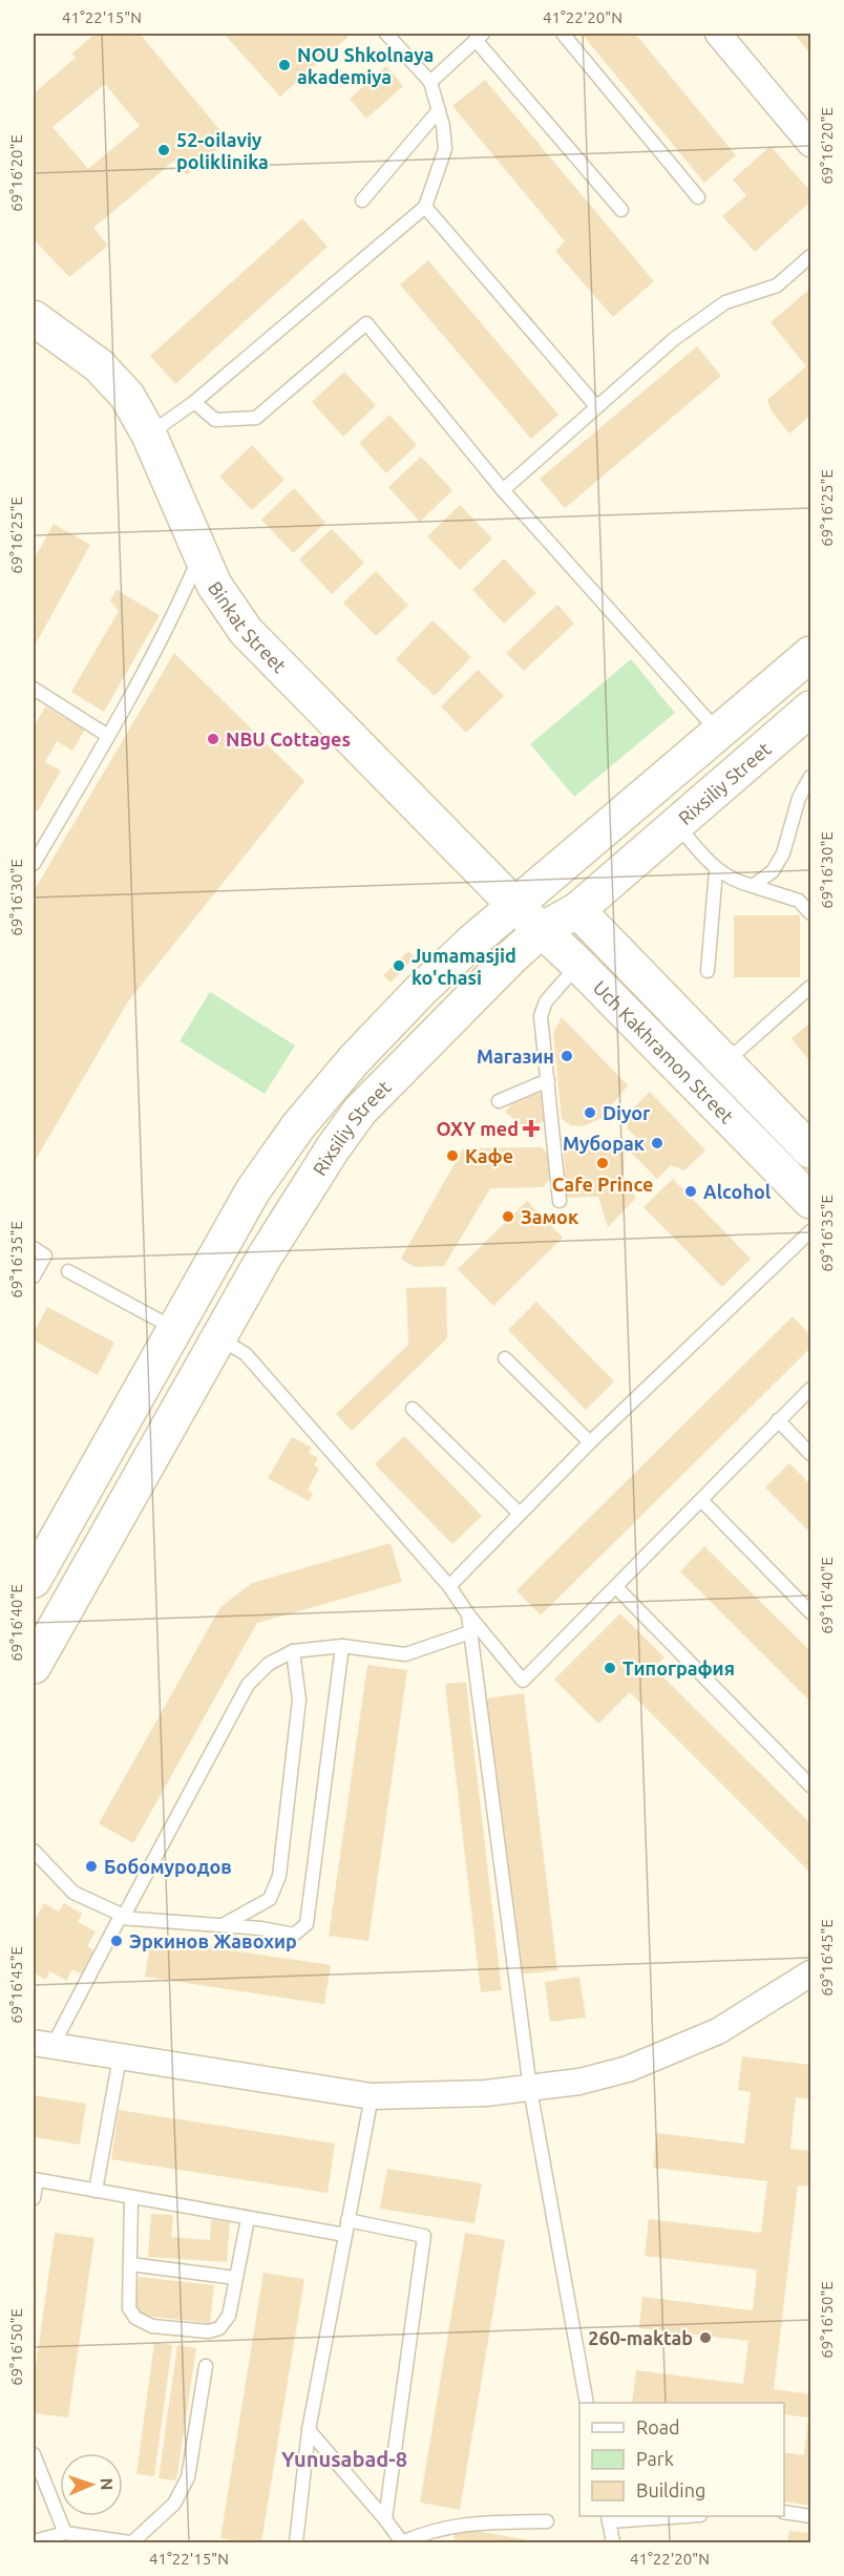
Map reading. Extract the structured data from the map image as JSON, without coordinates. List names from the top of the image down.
{
  "streets": {
    "main road": ["Binkat Street", "Rixsiliy Street", "Uch Kakhramon Street"]
  },
  "crossings": [
    ["Binkat Street", "Rixsiliy Street"],
    ["Binkat Street", "Uch Kakhramon Street"],
    ["Rixsiliy Street", "Uch Kakhramon Street"]
  ],
  "districts": ["Yunusabad-8"],
  "places": {
    "other": [
      "NOU Shkolnaya akademiya",
      "52-oilaviy poliklinika",
      "NBU Cottages",
      "Jumamasjid ko'chasi",
      "Магазин",
      "Diyor",
      "Муборак",
      "Кафе",
      "Cafe Prince",
      "Alcohol",
      "Замок",
      "Типография",
      "Бобомуродов",
      "Эркинов Жавохир",
      "260-maktab"
    ],
    "health": ["OXY med"]
  },
  "legend": ["Road", "Park", "Building"],
  "north": "right",
  "coordinates": [
    "41°22'15\"N",
    "41°22'20\"N",
    "69°16'20\"E",
    "69°16'25\"E",
    "69°16'30\"E",
    "69°16'35\"E",
    "69°16'40\"E",
    "69°16'45\"E",
    "69°16'50\"E"
  ]
}
